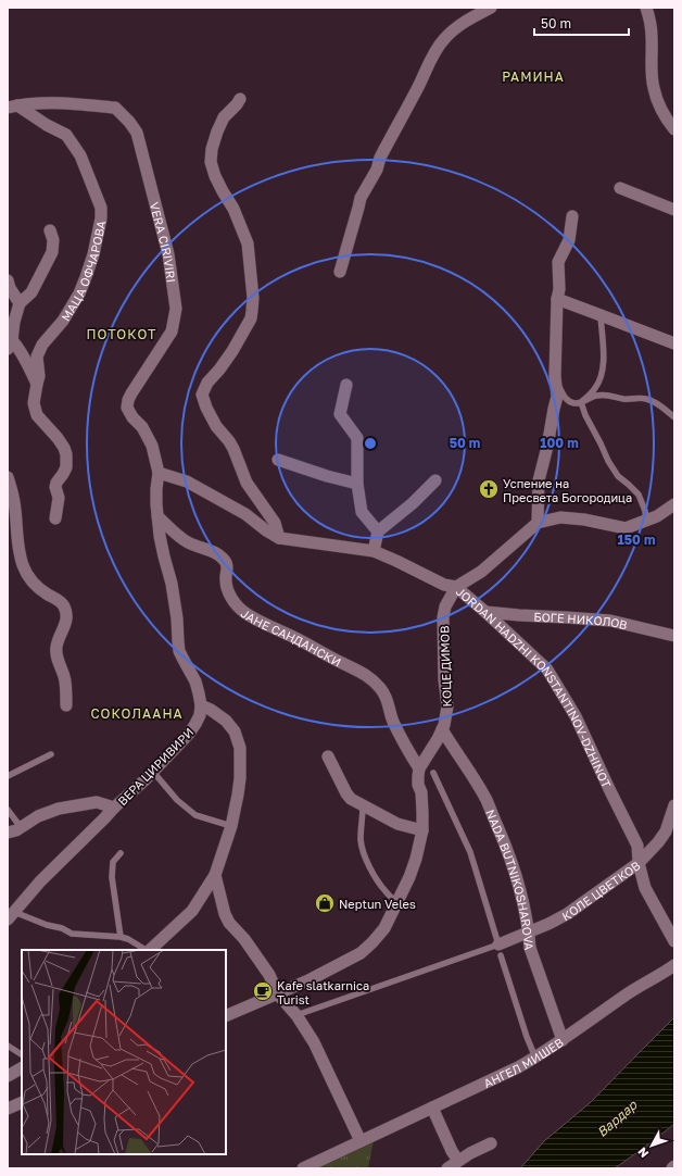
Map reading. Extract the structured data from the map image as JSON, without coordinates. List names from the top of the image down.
{
  "streets": {
    "street": [
      "VERA CIRIVIRI",
      "МАЦА ОФЧАРОВА",
      "БОГЕ НИКОЛОВ",
      "ЈАНЕ САНДАНСКИ",
      "КОЦЕ ДИМОВ",
      "JORDAN HADZHI KONSTANTINOV-DZHINOT",
      "ВЕРА ЦИРИВИРИ",
      "NADA BUTNIKOSHAROVA",
      "КОЛЕ ЦВЕТКОВ",
      "АНГЕЛ МИШЕВ"
    ]
  },
  "crossings": [
    ["VERA CIRIVIRI", "МАЦА ОФЧАРОВА"],
    ["VERA CIRIVIRI", "JORDAN HADZHI KONSTANTINOV-DZHINOT"],
    ["БОГЕ НИКОЛОВ", "JORDAN HADZHI KONSTANTINOV-DZHINOT"],
    ["ЈАНЕ САНДАНСКИ", "КОЦЕ ДИМОВ"],
    ["КОЦЕ ДИМОВ", "JORDAN HADZHI KONSTANTINOV-DZHINOT"],
    ["КОЦЕ ДИМОВ", "NADA BUTNIKOSHAROVA"],
    ["JORDAN HADZHI KONSTANTINOV-DZHINOT", "КОЛЕ ЦВЕТКОВ"],
    ["NADA BUTNIKOSHAROVA", "КОЛЕ ЦВЕТКОВ"],
    ["NADA BUTNIKOSHAROVA", "АНГЕЛ МИШЕВ"]
  ],
  "districts": ["РАМИНА", "ПОТОКОТ", "СОКОЛААНА"],
  "water": ["Вардар"],
  "places": {
    "church": ["Успение на Пресвета Богородица"],
    "shop": ["Neptun Veles"],
    "cafe": ["Kafe slatkarnica Turist"]
  },
  "scale_bar": "50 m",
  "north": "bottom left",
  "rings": ["50 m", "100 m", "150 m"]
}
